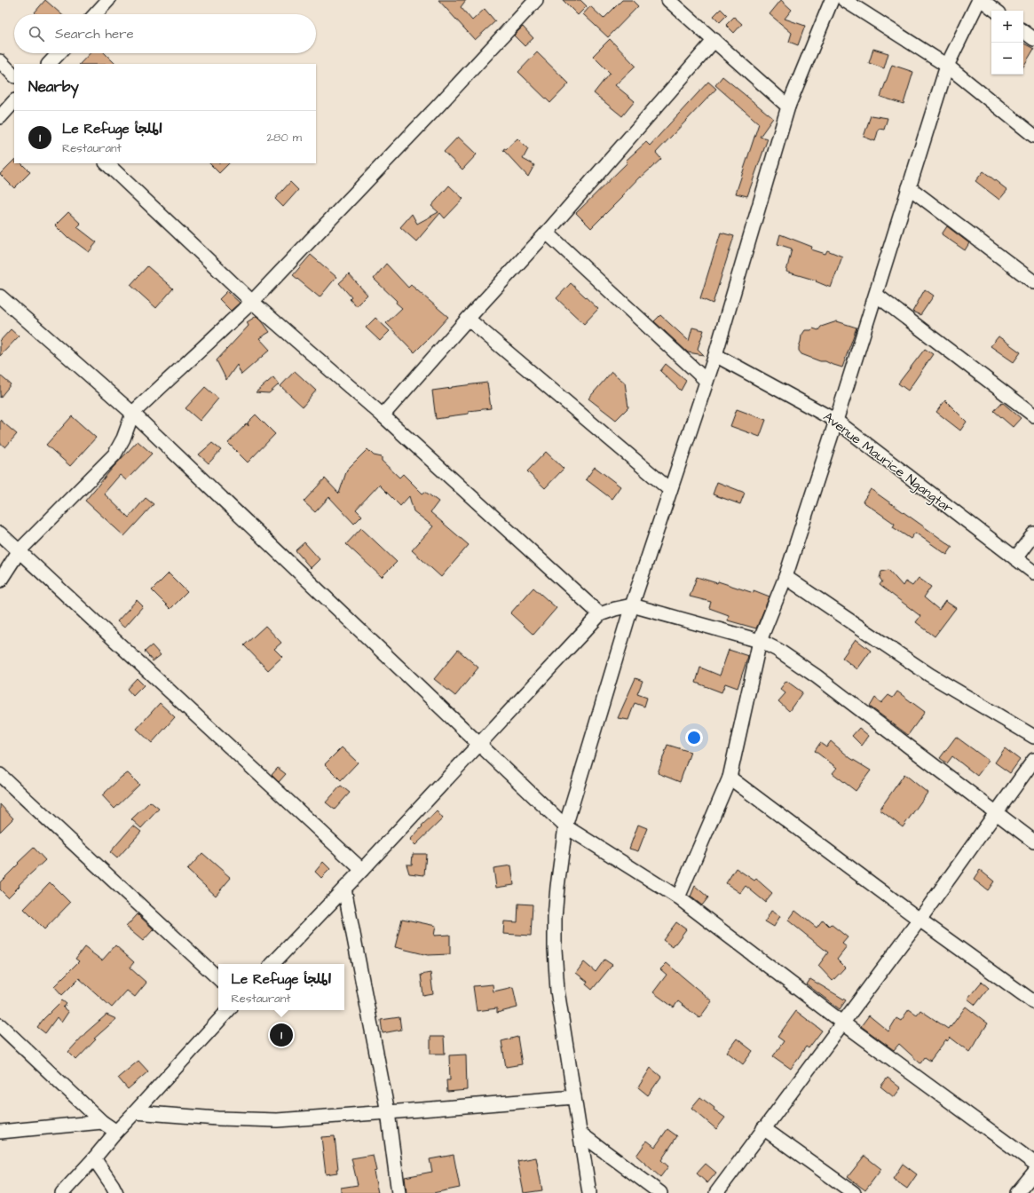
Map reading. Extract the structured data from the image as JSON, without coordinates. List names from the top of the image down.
{
  "streets": {
    "street": ["Avenue Maurice Ngangtar"]
  },
  "page": {
    "map_buttons": ["+", "−"],
    "search": "Search here",
    "heading": "Nearby",
    "list": [
      {
        "mark": "1",
        "name": "Le Refuge الملجأ",
        "note": "Restaurant",
        "value": "280 m"
      }
    ],
    "popup": ["Le Refuge الملجأ", "Restaurant"],
    "pins": "1"
  }
}
